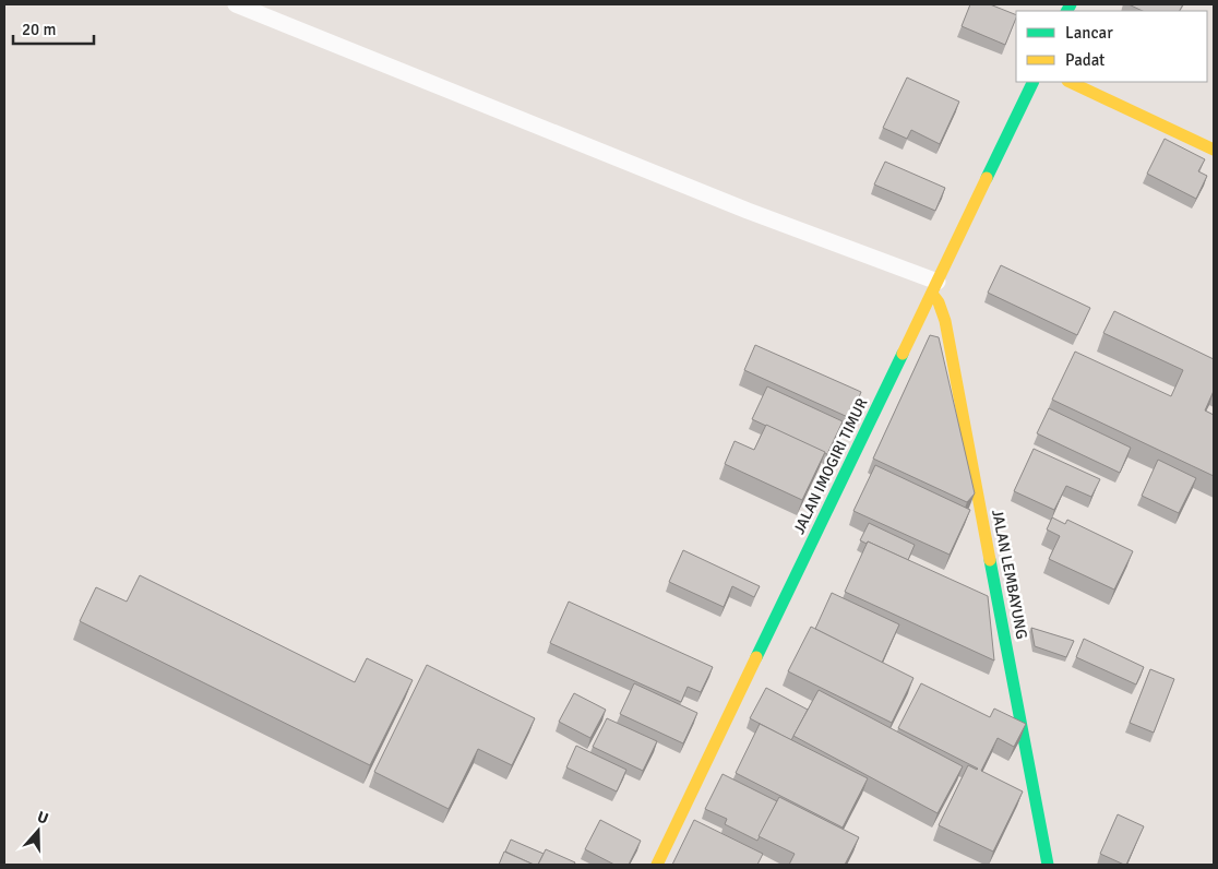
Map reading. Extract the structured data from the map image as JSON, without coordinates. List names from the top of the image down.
{
  "streets": {
    "main road": ["JALAN IMOGIRI TIMUR", "JALAN LEMBAYUNG"]
  },
  "crossings": [
    ["JALAN IMOGIRI TIMUR", "JALAN LEMBAYUNG"]
  ],
  "legend": ["Lancar", "Padat"],
  "scale_bar": "20 m",
  "north": "top"
}
